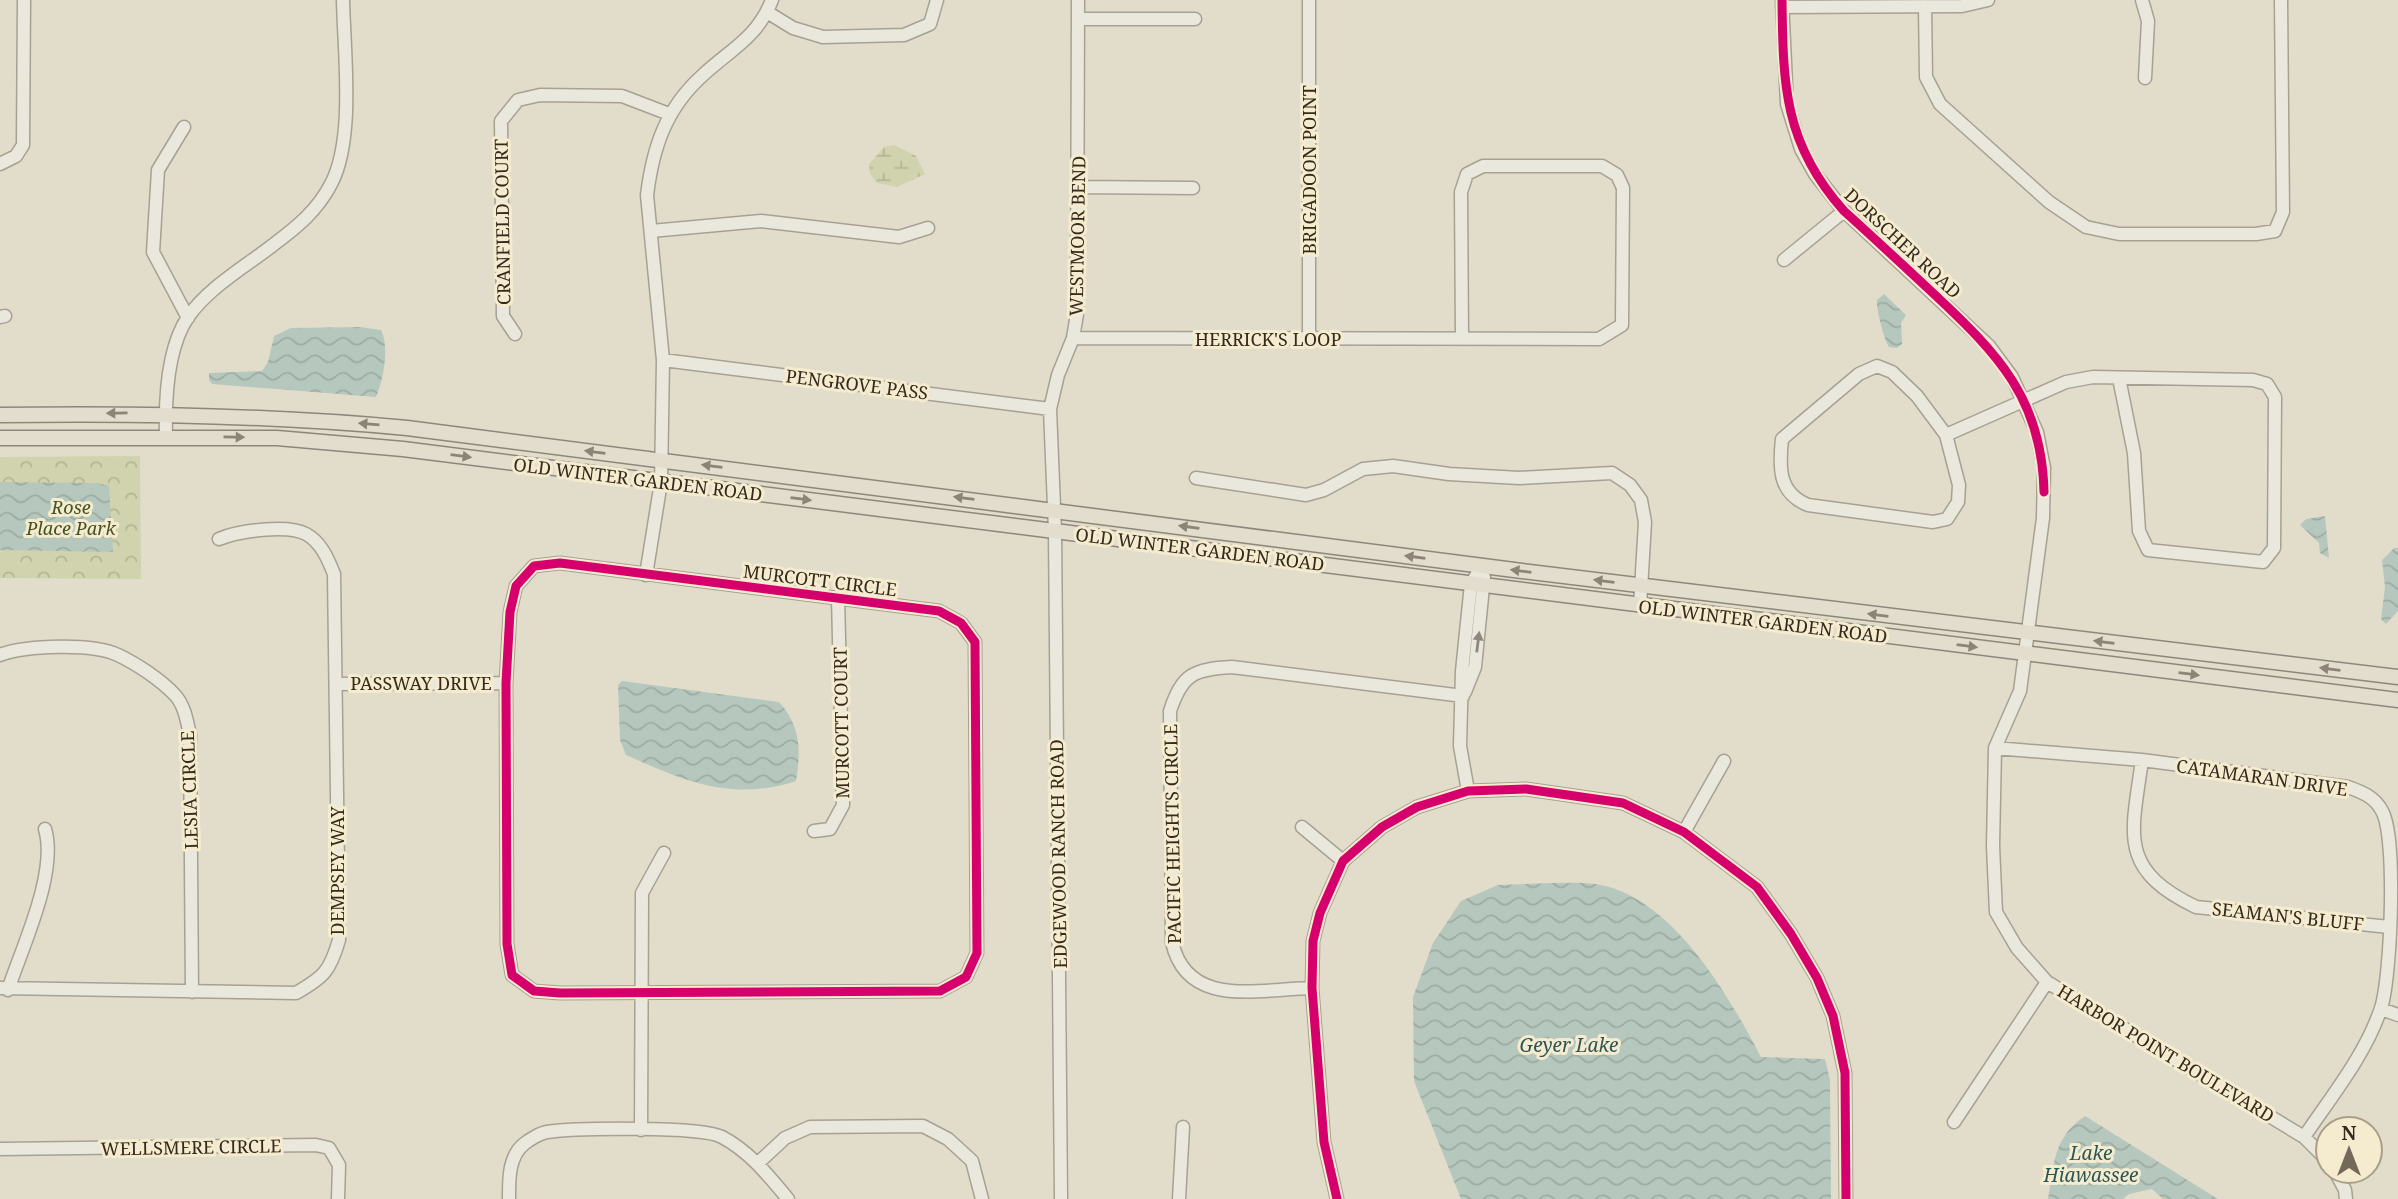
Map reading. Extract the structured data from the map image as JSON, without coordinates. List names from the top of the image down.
{
  "streets": {
    "main road": ["OLD WINTER GARDEN ROAD"],
    "street": [
      "BRIGADOON POINT",
      "CRANFIELD COURT",
      "WESTMOOR BEND",
      "DORSCHER ROAD",
      "HERRICK'S LOOP",
      "PENGROVE PASS",
      "MURCOTT CIRCLE",
      "PASSWAY DRIVE",
      "MURCOTT COURT",
      "CATAMARAN DRIVE",
      "LESIA CIRCLE",
      "PACIFIC HEIGHTS CIRCLE",
      "EDGEWOOD RANCH ROAD",
      "DEMPSEY WAY",
      "SEAMAN'S BLUFF",
      "HARBOR POINT BOULEVARD",
      "WELLSMERE CIRCLE"
    ]
  },
  "crossings": [
    ["BRIGADOON POINT", "HERRICK'S LOOP"],
    ["WESTMOOR BEND", "HERRICK'S LOOP"],
    ["WESTMOOR BEND", "PENGROVE PASS"],
    ["WESTMOOR BEND", "OLD WINTER GARDEN ROAD"],
    ["WESTMOOR BEND", "EDGEWOOD RANCH ROAD"],
    ["DORSCHER ROAD", "OLD WINTER GARDEN ROAD"],
    ["DORSCHER ROAD", "HARBOR POINT BOULEVARD"],
    ["OLD WINTER GARDEN ROAD", "EDGEWOOD RANCH ROAD"],
    ["OLD WINTER GARDEN ROAD", "HARBOR POINT BOULEVARD"],
    ["MURCOTT CIRCLE", "PASSWAY DRIVE"],
    ["MURCOTT CIRCLE", "MURCOTT COURT"],
    ["PASSWAY DRIVE", "DEMPSEY WAY"],
    ["CATAMARAN DRIVE", "SEAMAN'S BLUFF"],
    ["CATAMARAN DRIVE", "HARBOR POINT BOULEVARD"],
    ["LESIA CIRCLE", "DEMPSEY WAY"]
  ],
  "water": ["Geyer Lake", "Lake Hiawassee"],
  "parks": ["Rose Place Park"],
  "north": "top"
}
